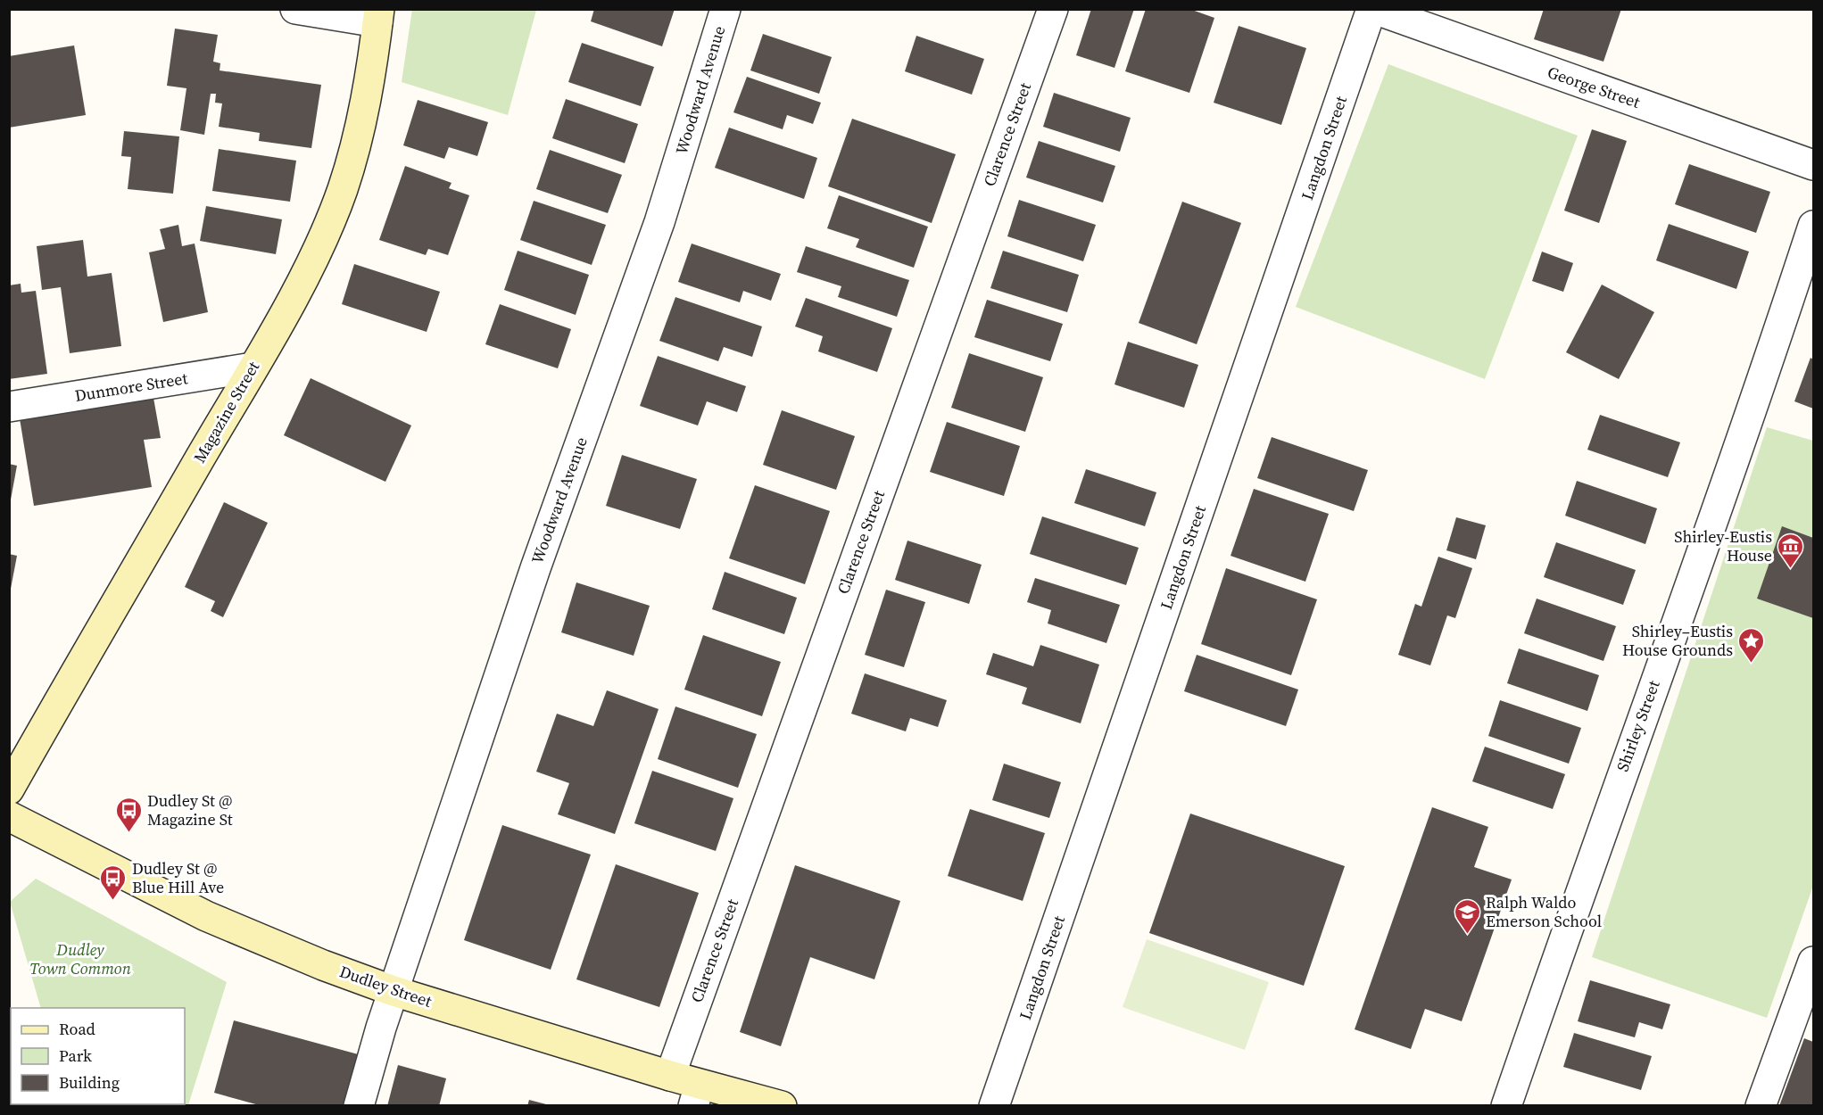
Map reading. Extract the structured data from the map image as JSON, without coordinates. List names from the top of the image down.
{
  "streets": {
    "main road": ["Magazine Street", "Dudley Street"],
    "street": [
      "George Street",
      "Woodward Avenue",
      "Clarence Street",
      "Langdon Street",
      "Dunmore Street",
      "Shirley Street"
    ]
  },
  "crossings": [
    ["George Street", "Langdon Street"],
    ["Woodward Avenue", "Dudley Street"],
    ["Clarence Street", "Dudley Street"],
    ["Dunmore Street", "Magazine Street"]
  ],
  "parks": ["Dudley Town Common"],
  "places": {
    "museum": ["Shirley-Eustis House"],
    "place": ["Shirley–Eustis House Grounds"],
    "bus stop": ["Dudley St @ Magazine St", "Dudley St @ Blue Hill Ave"],
    "school or university": ["Ralph Waldo Emerson School"]
  },
  "legend": ["Road", "Park", "Building"]
}
